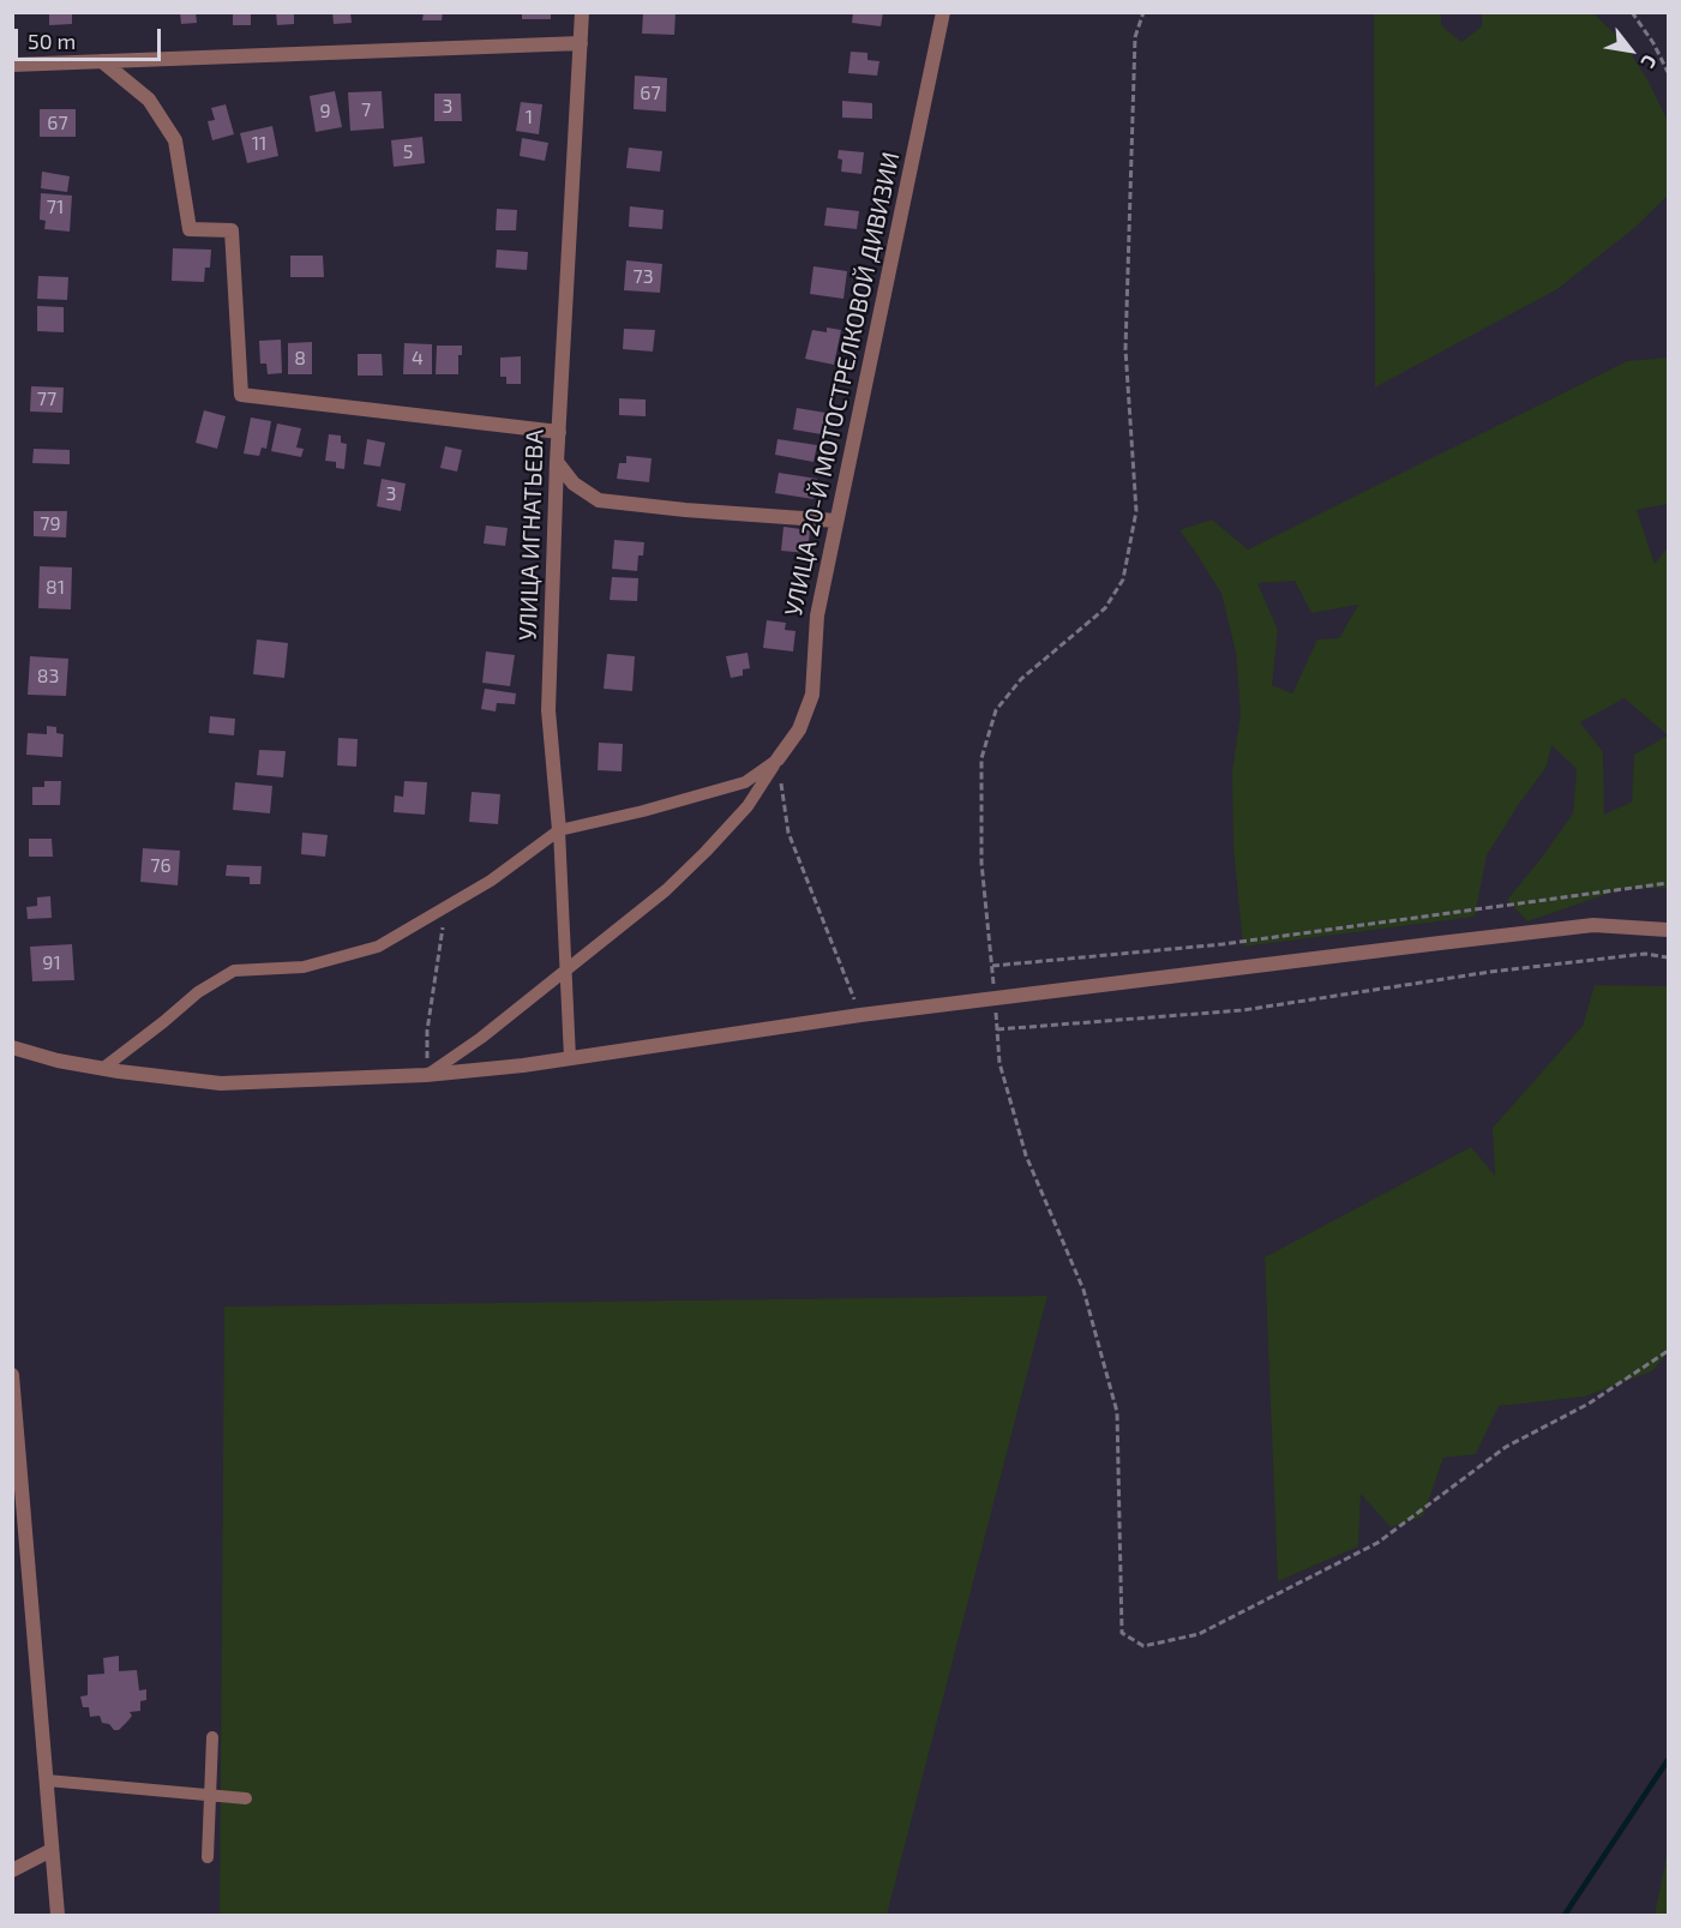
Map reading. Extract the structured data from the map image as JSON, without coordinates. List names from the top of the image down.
{
  "streets": {
    "street": ["УЛИЦА 20-Й МОТОСТРЕЛКОВОЙ ДИВИЗИИ", "УЛИЦА ИГНАТЬЕВА"]
  },
  "house_numbers": [
    "67",
    "3",
    "7",
    "9",
    "1",
    "67",
    "11",
    "5",
    "71",
    "73",
    "8",
    "4",
    "77",
    "3",
    "79",
    "81",
    "83",
    "76",
    "91"
  ],
  "scale_bar": "50 m",
  "north": "bottom right"
}
